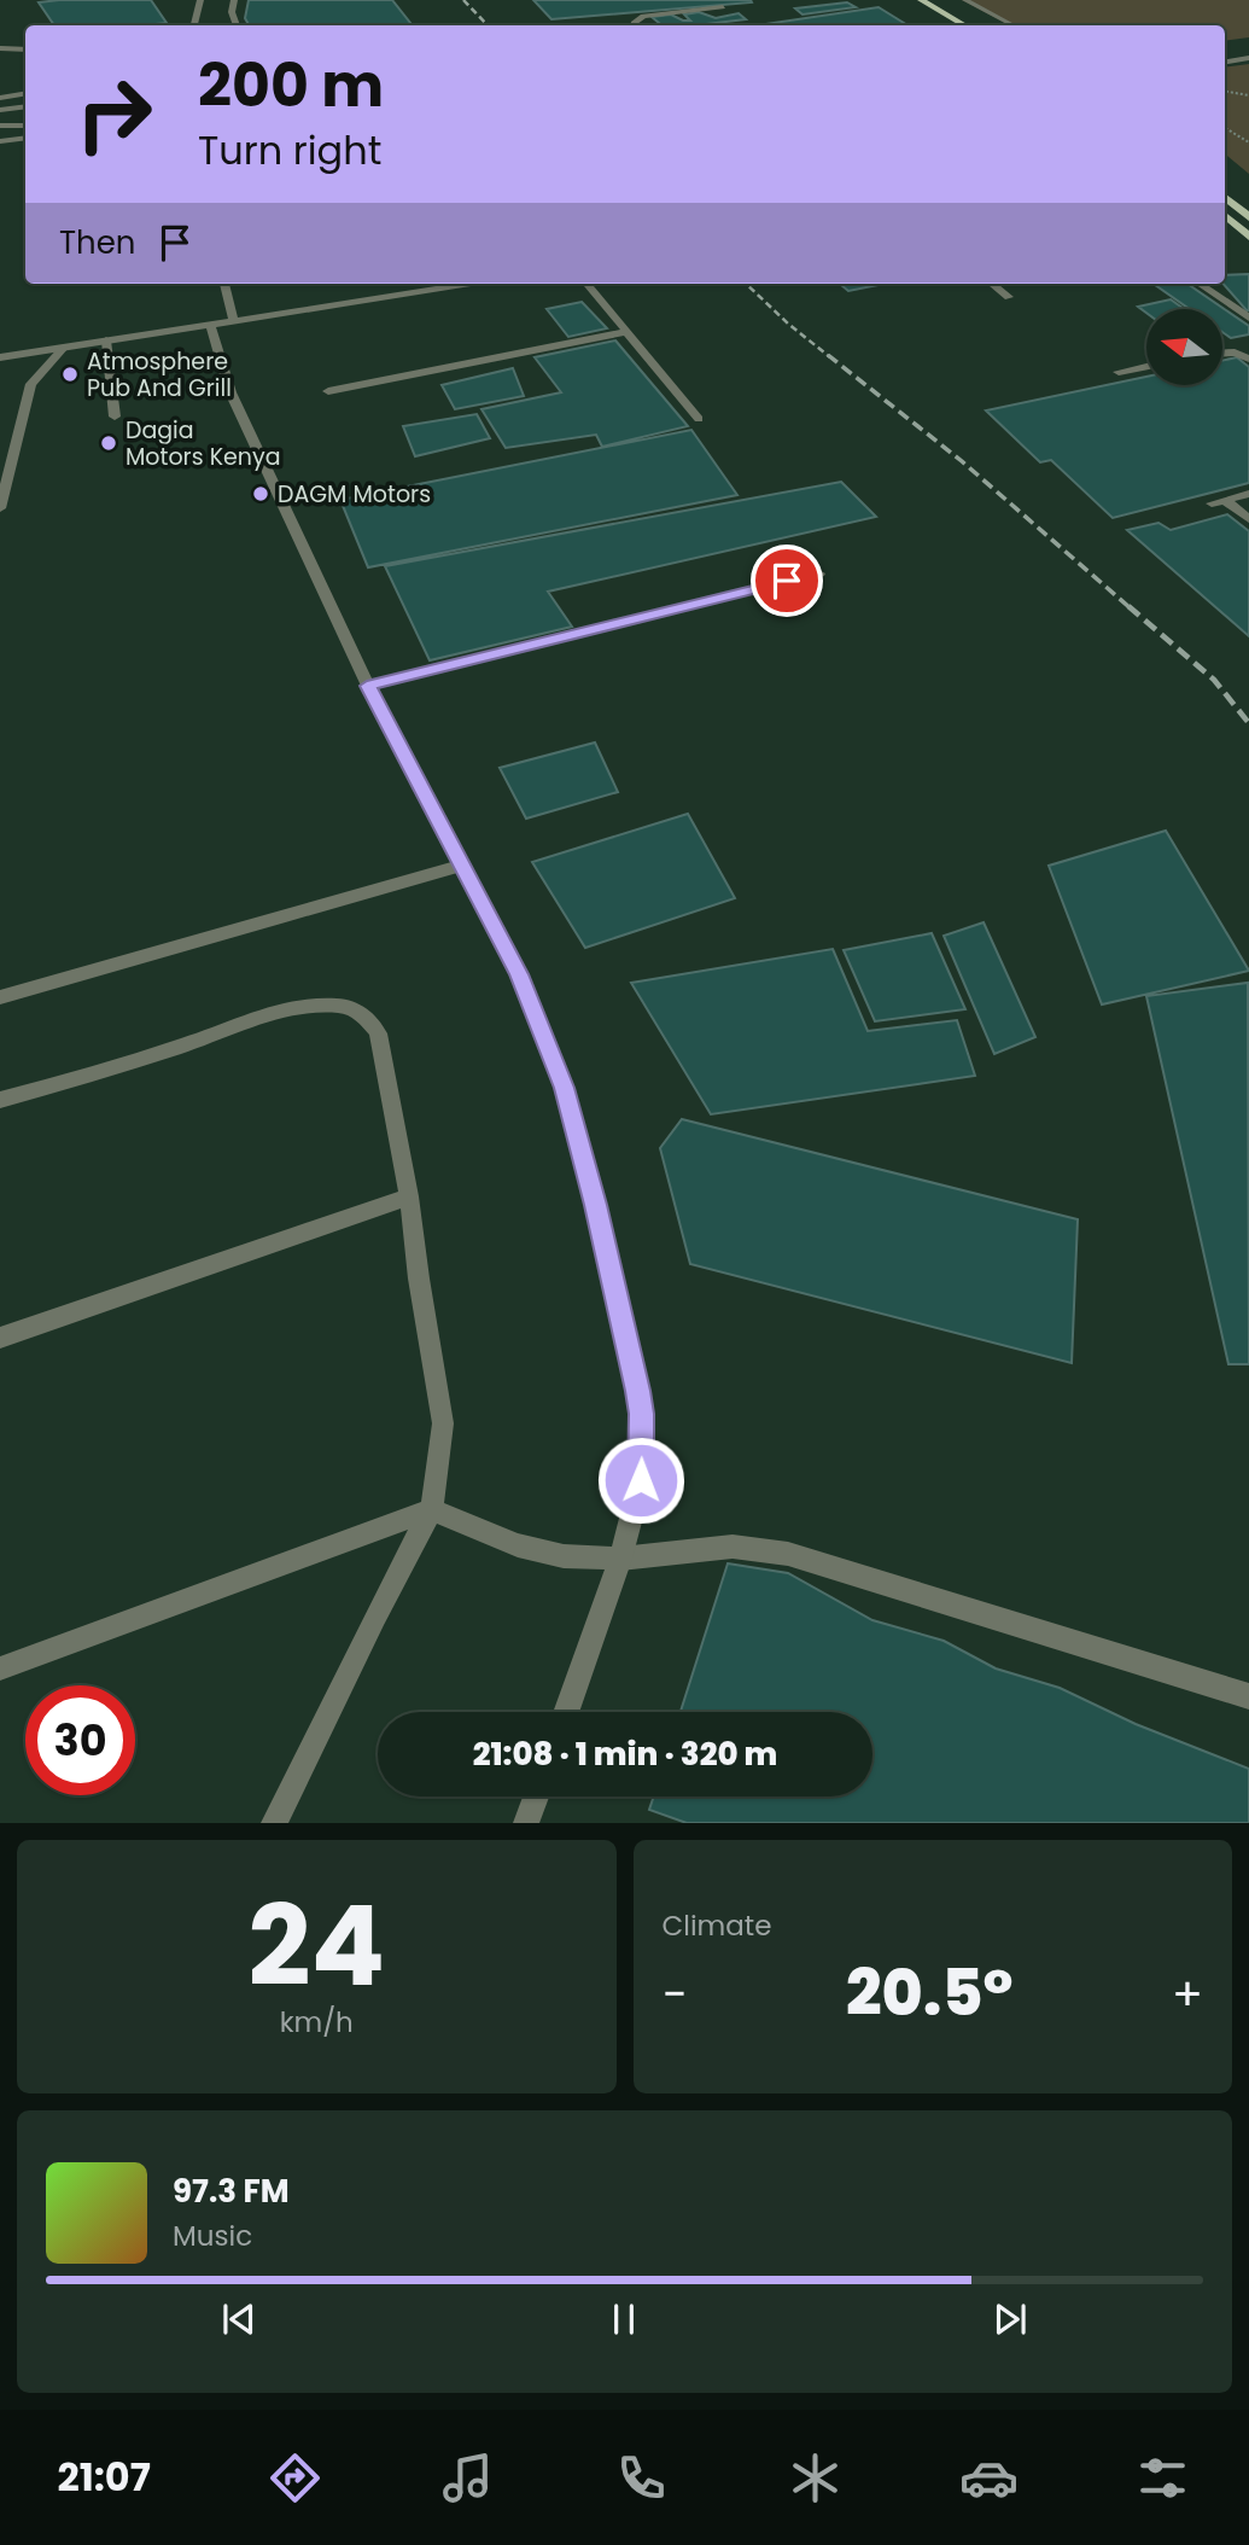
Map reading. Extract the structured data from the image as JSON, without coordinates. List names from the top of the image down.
{
  "places": ["Atmosphere Pub And Grill", "Dagia Motors Kenya", "DAGM Motors"],
  "north": "left",
  "page": {
    "turn": ["200 m", "Turn right"],
    "then": "Then",
    "limit": "30",
    "trip": "21:08 · 1 min · 320 m",
    "tile": [
      ["24", "km/h"],
      "Climate"
    ],
    "heat": ["−", "20.5°", "+"],
    "song": ["97.3 FM", "Music"],
    "tabs": "21:07"
  }
}
